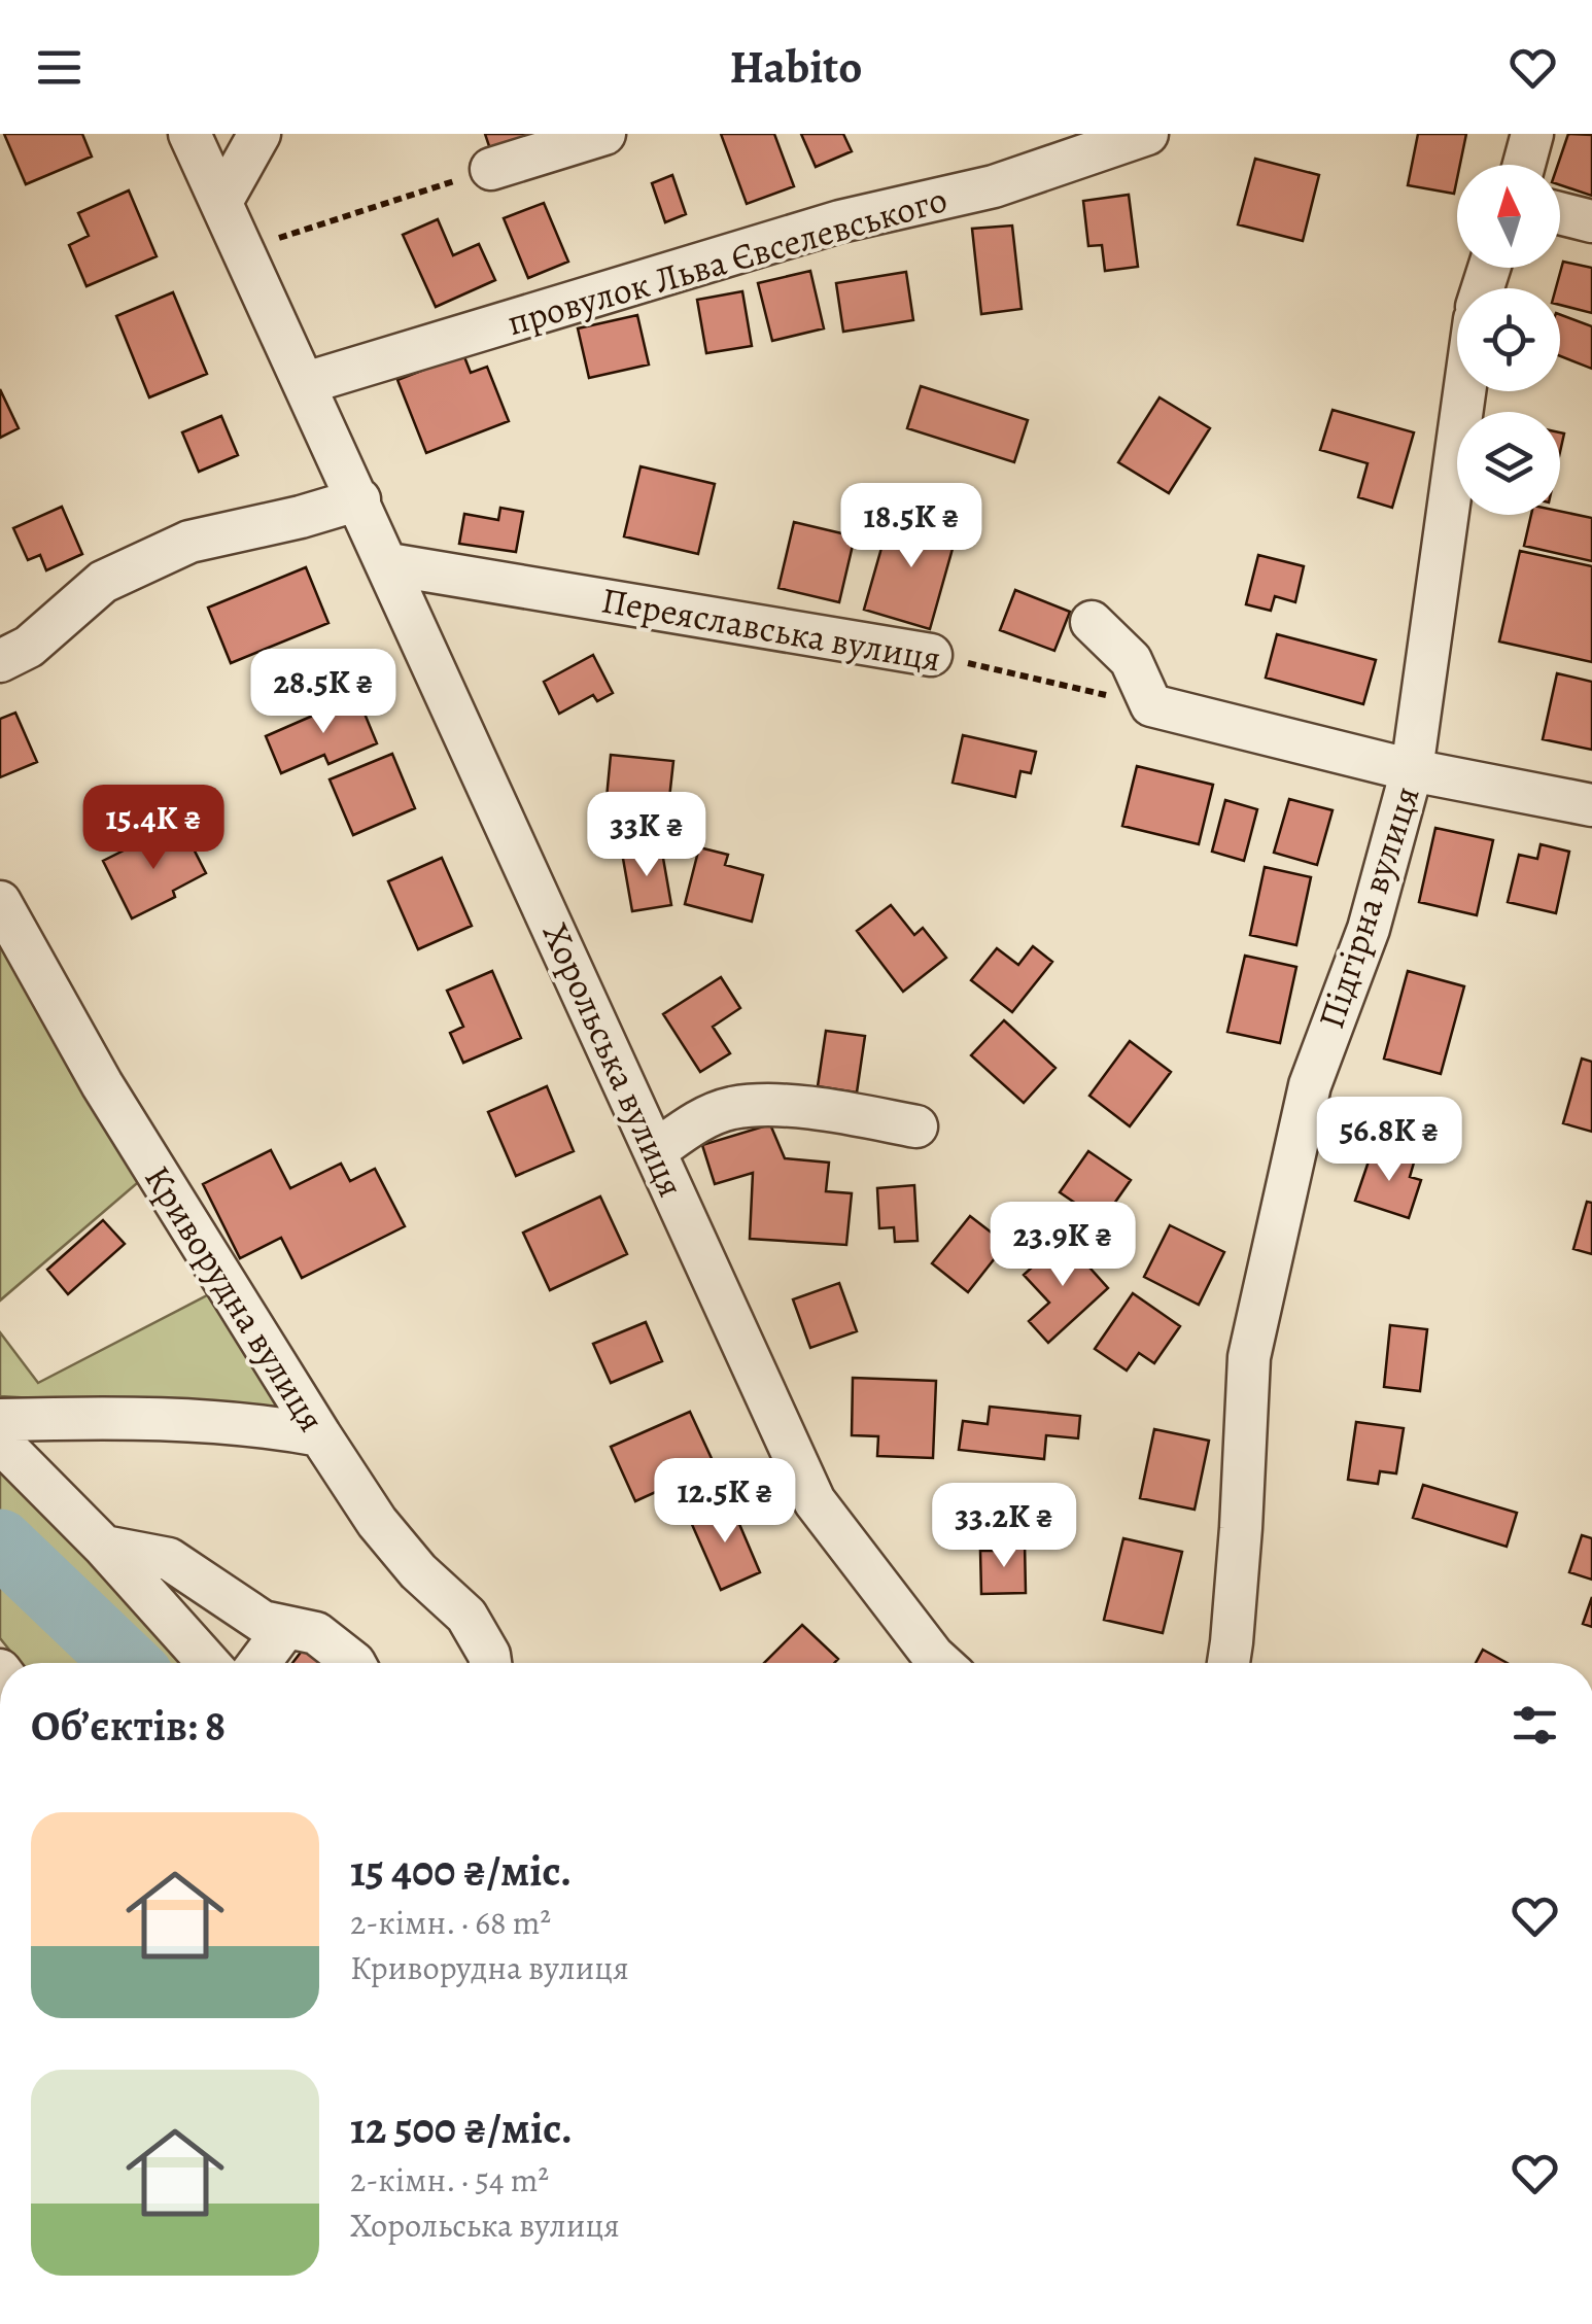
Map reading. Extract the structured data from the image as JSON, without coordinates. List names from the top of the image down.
{
  "streets": {
    "street": [
      "провулок Льва Євселевського",
      "Переяславська вулиця",
      "Підгірна вулиця",
      "Хорольська вулиця",
      "Криворудна вулиця"
    ]
  },
  "crossings": [
    ["провулок Льва Євселевського", "Хорольська вулиця"],
    ["Переяславська вулиця", "Хорольська вулиця"]
  ],
  "north": "top",
  "page": {
    "header": "Habito",
    "price": [
      "18.5K ₴",
      "28.5K ₴",
      "15.4K ₴",
      "33K ₴",
      "56.8K ₴",
      "23.9K ₴",
      "12.5K ₴",
      "33.2K ₴"
    ],
    "heading": "Об’єктів: 8",
    "list": [
      {
        "name": "15 400 ₴/міс.",
        "note": "2-кімн. · 68 m² · Криворудна вулиця"
      },
      {
        "name": "12 500 ₴/міс.",
        "note": "2-кімн. · 54 m² · Хорольська вулиця"
      }
    ]
  }
}
